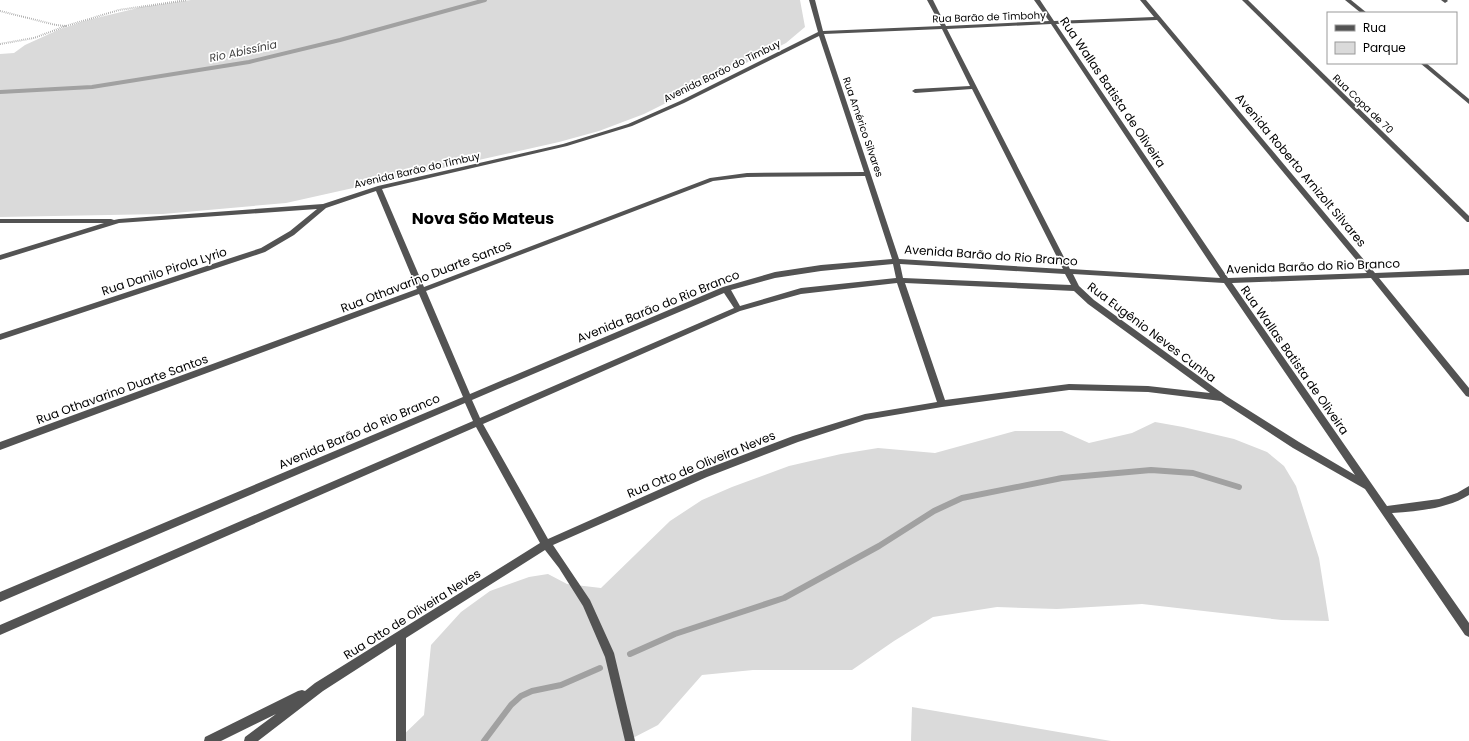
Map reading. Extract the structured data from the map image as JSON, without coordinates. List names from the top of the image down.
{
  "streets": {
    "street": [
      "Rua Barão de Timbohy",
      "Avenida Barão do Timbuy",
      "Rua Wallas Batista de Oliveira",
      "Rua Copa de 70",
      "Rua Américo Silvares",
      "Avenida Roberto Arnizolt Silvares",
      "Avenida Barão do Rio Branco",
      "Rua Danilo Pirola Lyrio",
      "Rua Othavarino Duarte Santos",
      "Rua Eugênio Neves Cunha",
      "Rua Otto de Oliveira Neves"
    ]
  },
  "crossings": [
    ["Rua Barão de Timbohy", "Avenida Barão do Timbuy"],
    ["Rua Barão de Timbohy", "Rua Wallas Batista de Oliveira"],
    ["Rua Barão de Timbohy", "Rua Américo Silvares"],
    ["Rua Barão de Timbohy", "Avenida Roberto Arnizolt Silvares"],
    ["Rua Barão de Timbohy", "Rua Eugênio Neves Cunha"],
    ["Avenida Barão do Timbuy", "Rua Américo Silvares"],
    ["Avenida Barão do Timbuy", "Rua Danilo Pirola Lyrio"],
    ["Rua Wallas Batista de Oliveira", "Avenida Barão do Rio Branco"],
    ["Rua Wallas Batista de Oliveira", "Rua Eugênio Neves Cunha"],
    ["Rua Américo Silvares", "Avenida Barão do Rio Branco"],
    ["Rua Américo Silvares", "Rua Othavarino Duarte Santos"],
    ["Rua Américo Silvares", "Rua Otto de Oliveira Neves"],
    ["Avenida Roberto Arnizolt Silvares", "Avenida Barão do Rio Branco"],
    ["Avenida Barão do Rio Branco", "Rua Eugênio Neves Cunha"],
    ["Rua Eugênio Neves Cunha", "Rua Otto de Oliveira Neves"]
  ],
  "districts": ["Nova São Mateus"],
  "water": ["Rio Abissínia"],
  "legend": ["Rua", "Parque"]
}
